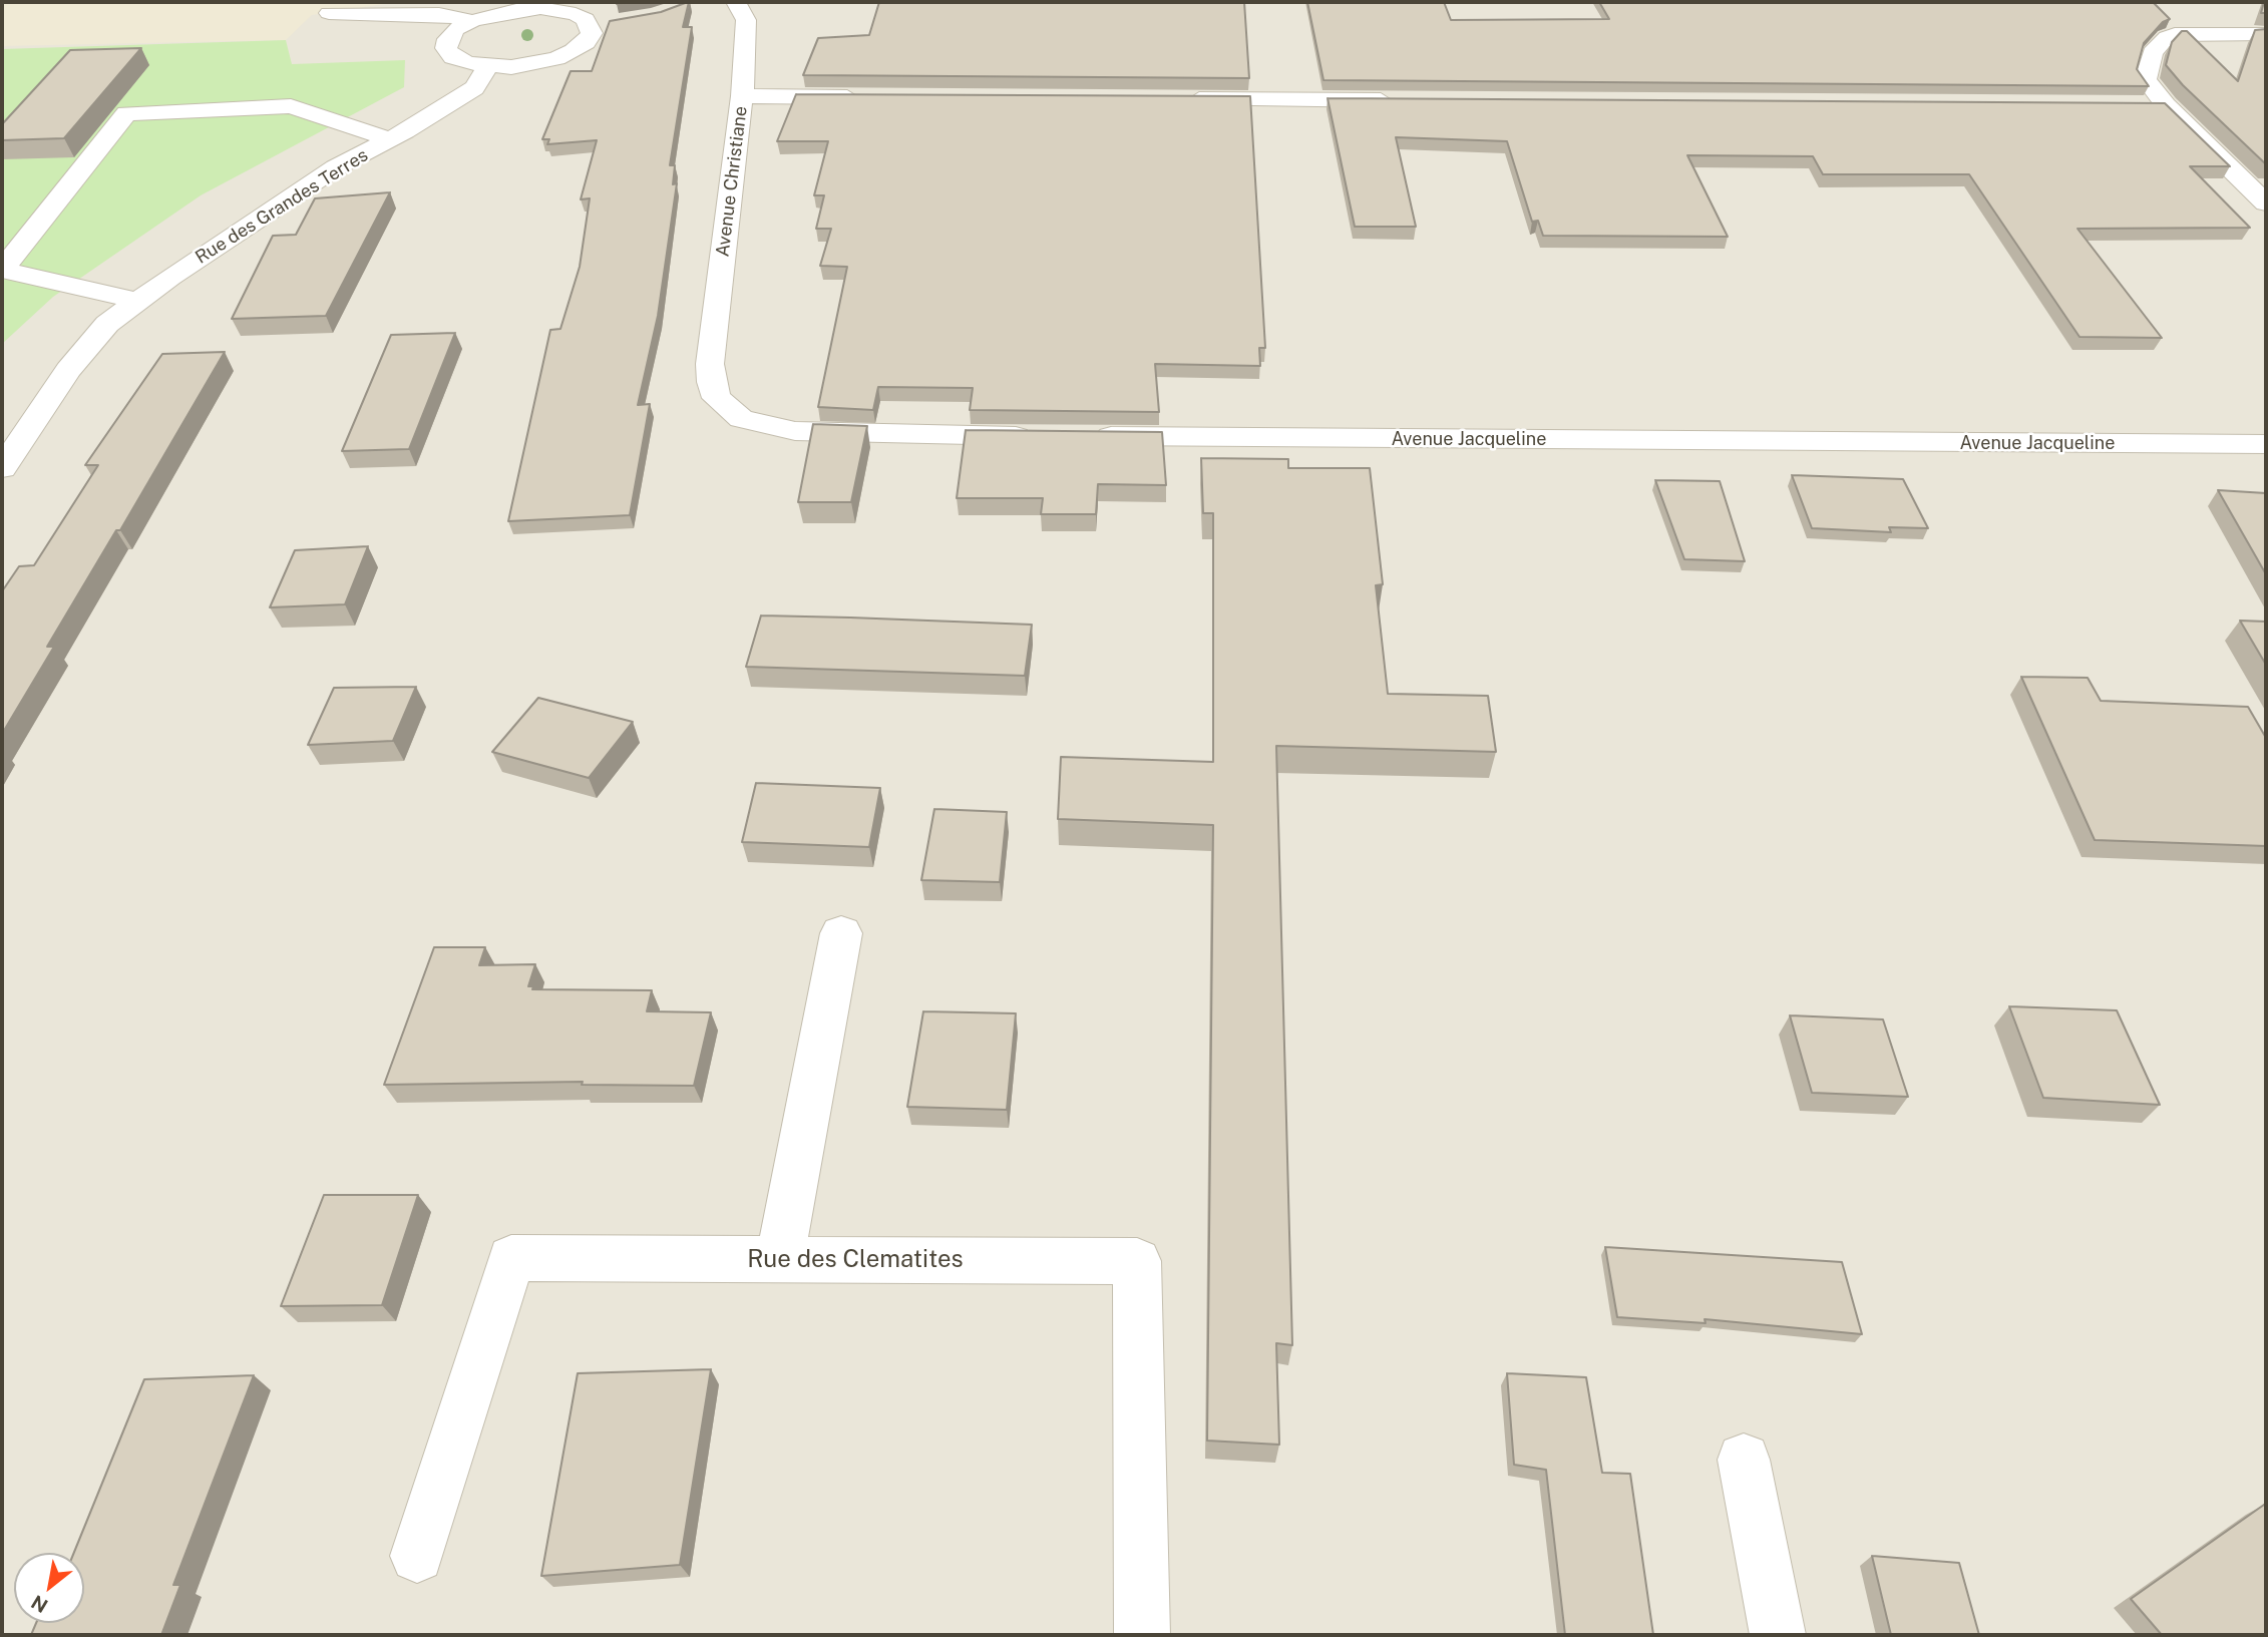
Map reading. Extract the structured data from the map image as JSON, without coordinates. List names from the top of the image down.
{
  "streets": {
    "street": [
      "Avenue Christiane",
      "Rue des Grandes Terres",
      "Avenue Jacqueline",
      "Rue des Clematites"
    ]
  },
  "north": "bottom left"
}
